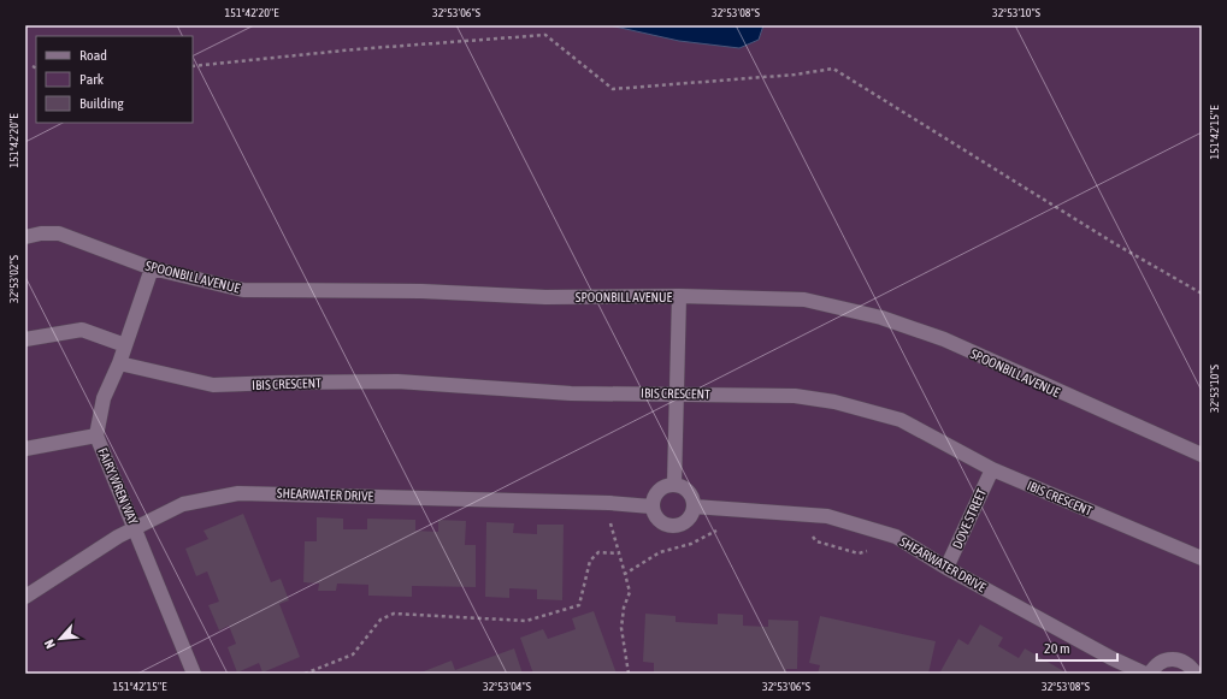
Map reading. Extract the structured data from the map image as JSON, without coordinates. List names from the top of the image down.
{
  "streets": {
    "street": [
      "SPOONBILL AVENUE",
      "IBIS CRESCENT",
      "FAIRY WREN WAY",
      "SHEARWATER DRIVE",
      "DOVE STREET"
    ]
  },
  "crossings": [
    ["SPOONBILL AVENUE", "FAIRY WREN WAY"],
    ["IBIS CRESCENT", "FAIRY WREN WAY"],
    ["IBIS CRESCENT", "DOVE STREET"],
    ["FAIRY WREN WAY", "SHEARWATER DRIVE"],
    ["SHEARWATER DRIVE", "DOVE STREET"]
  ],
  "legend": ["Road", "Park", "Building"],
  "scale_bar": "20 m",
  "north": "bottom left",
  "coordinates": [
    "151°42'20\"E",
    "32°53'06\"S",
    "32°53'08\"S",
    "32°53'10\"S",
    "151°42'15\"E",
    "32°53'02\"S",
    "32°53'04\"S"
  ]
}
